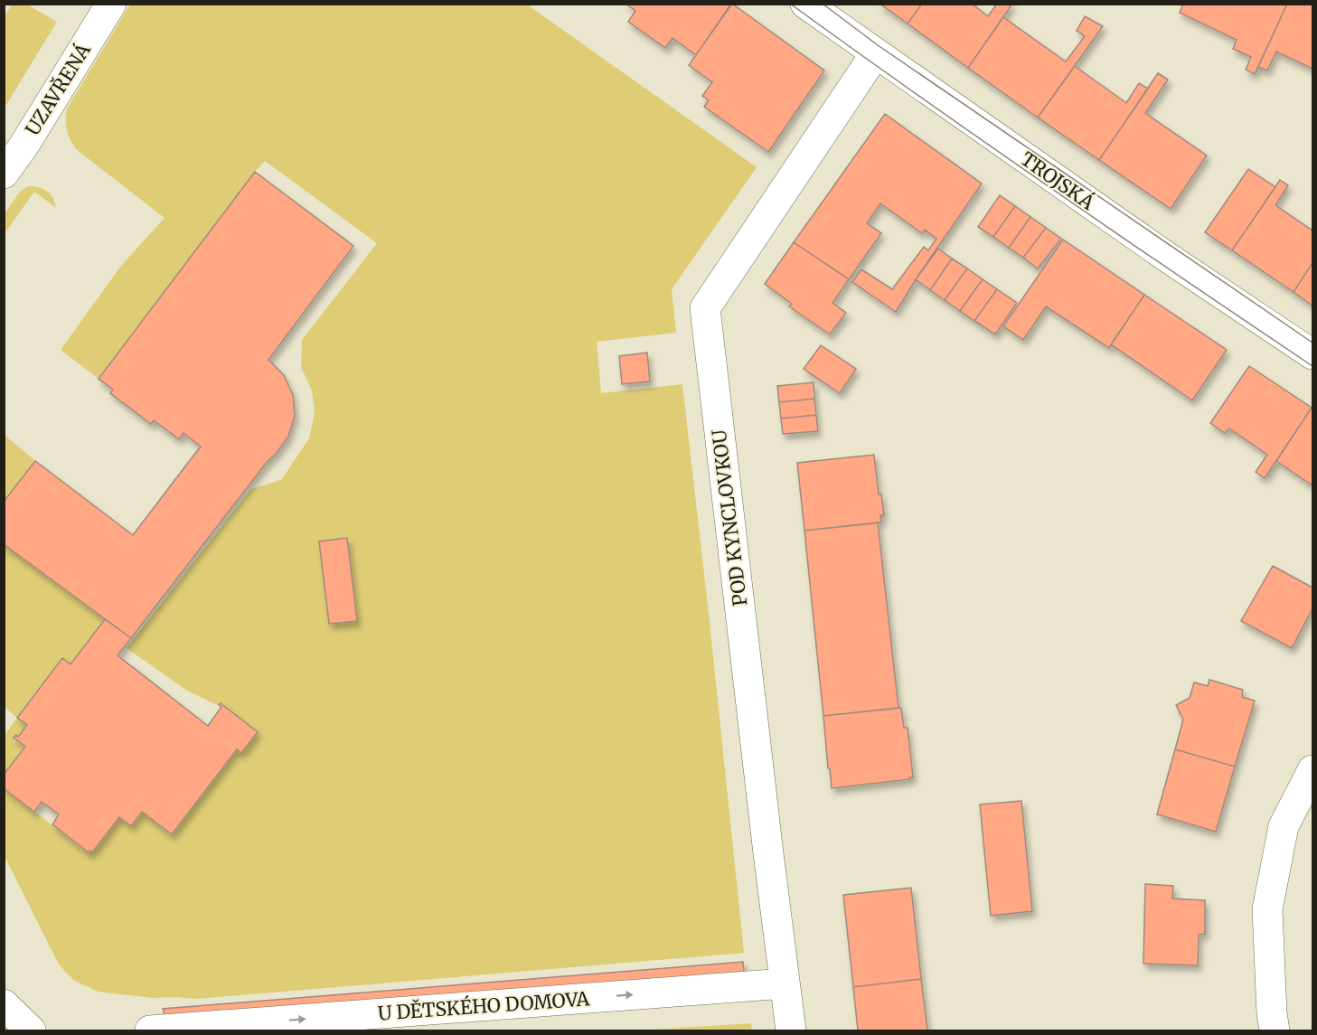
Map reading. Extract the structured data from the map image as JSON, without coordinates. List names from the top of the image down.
{
  "streets": {
    "street": [
      "UZAVŘENÁ",
      "TROJSKÁ",
      "POD KYNCLOVKOU",
      "U DĚTSKÉHO DOMOVA"
    ]
  },
  "crossings": [
    ["TROJSKÁ", "POD KYNCLOVKOU"],
    ["POD KYNCLOVKOU", "U DĚTSKÉHO DOMOVA"]
  ],
  "one_way": ["U DĚTSKÉHO DOMOVA"]
}
